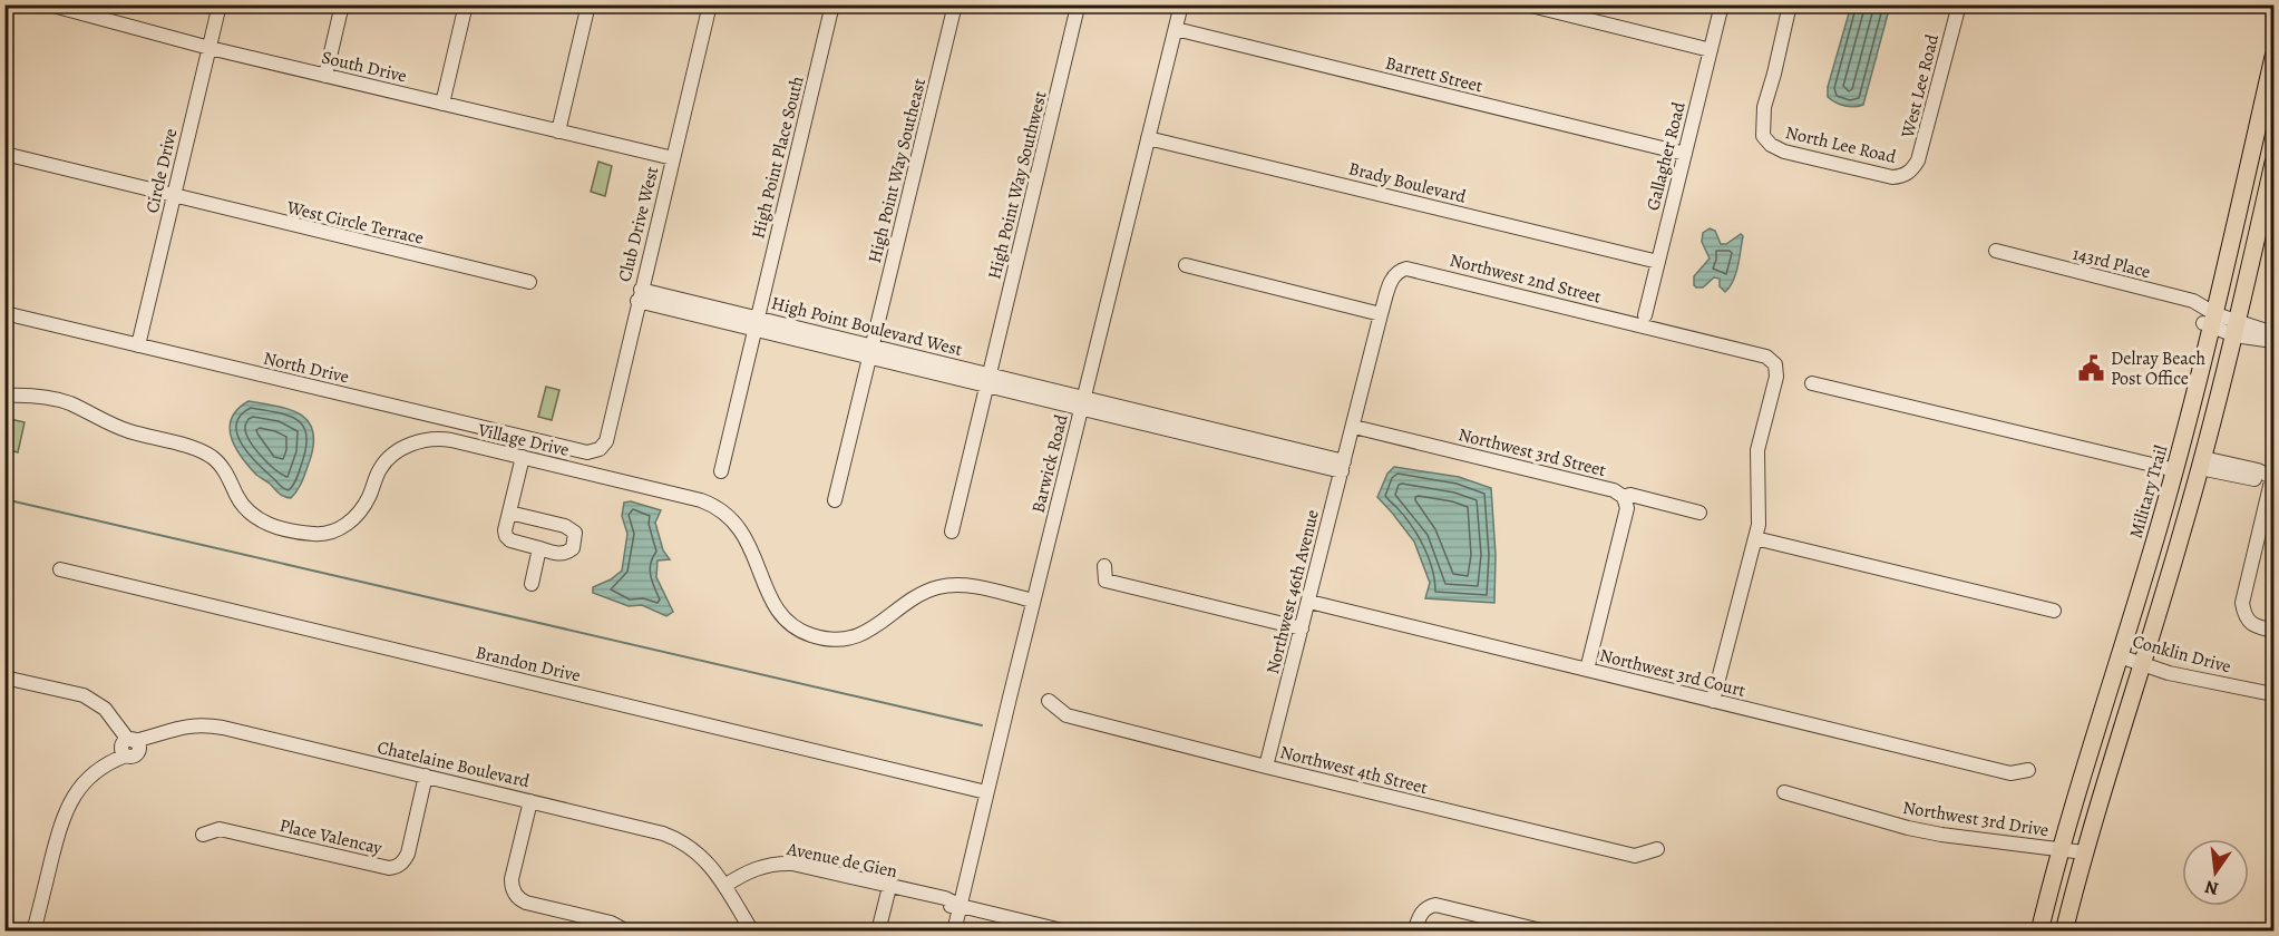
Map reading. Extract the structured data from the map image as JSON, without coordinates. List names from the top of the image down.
{
  "streets": {
    "main road": ["Military Trail"],
    "street": [
      "South Drive",
      "Barrett Street",
      "West Lee Road",
      "North Lee Road",
      "Gallagher Road",
      "High Point Place South",
      "Circle Drive",
      "High Point Way Southeast",
      "Brady Boulevard",
      "High Point Way Southwest",
      "West Circle Terrace",
      "Club Drive West",
      "143rd Place",
      "Northwest 2nd Street",
      "High Point Boulevard West",
      "North Drive",
      "Village Drive",
      "Northwest 3rd Street",
      "Barwick Road",
      "Northwest 46th Avenue",
      "Conklin Drive",
      "Brandon Drive",
      "Northwest 3rd Court",
      "Chatelaine Boulevard",
      "Northwest 4th Street",
      "Northwest 3rd Drive",
      "Place Valencay",
      "Avenue de Gien"
    ]
  },
  "crossings": [
    ["South Drive", "Circle Drive"],
    ["South Drive", "Club Drive West"],
    ["Barrett Street", "Gallagher Road"],
    ["Barrett Street", "Barwick Road"],
    ["West Lee Road", "North Lee Road"],
    ["Gallagher Road", "Brady Boulevard"],
    ["Gallagher Road", "Northwest 2nd Street"],
    ["High Point Place South", "High Point Boulevard West"],
    ["Circle Drive", "West Circle Terrace"],
    ["Circle Drive", "North Drive"],
    ["High Point Way Southeast", "High Point Boulevard West"],
    ["Brady Boulevard", "Barwick Road"],
    ["High Point Way Southwest", "High Point Boulevard West"],
    ["Club Drive West", "High Point Boulevard West"],
    ["Club Drive West", "North Drive"],
    ["143rd Place", "Military Trail"],
    ["Northwest 2nd Street", "Northwest 46th Avenue"],
    ["High Point Boulevard West", "Barwick Road"],
    ["Village Drive", "Barwick Road"],
    ["Northwest 3rd Street", "Northwest 46th Avenue"],
    ["Barwick Road", "Brandon Drive"],
    ["Barwick Road", "Avenue de Gien"],
    ["Military Trail", "Conklin Drive"],
    ["Military Trail", "Northwest 3rd Drive"],
    ["Northwest 46th Avenue", "Northwest 3rd Court"],
    ["Northwest 46th Avenue", "Northwest 4th Street"],
    ["Chatelaine Boulevard", "Place Valencay"],
    ["Chatelaine Boulevard", "Avenue de Gien"]
  ],
  "places": {
    "public building": ["Delray Beach Post Office"]
  },
  "north": "bottom"
}
